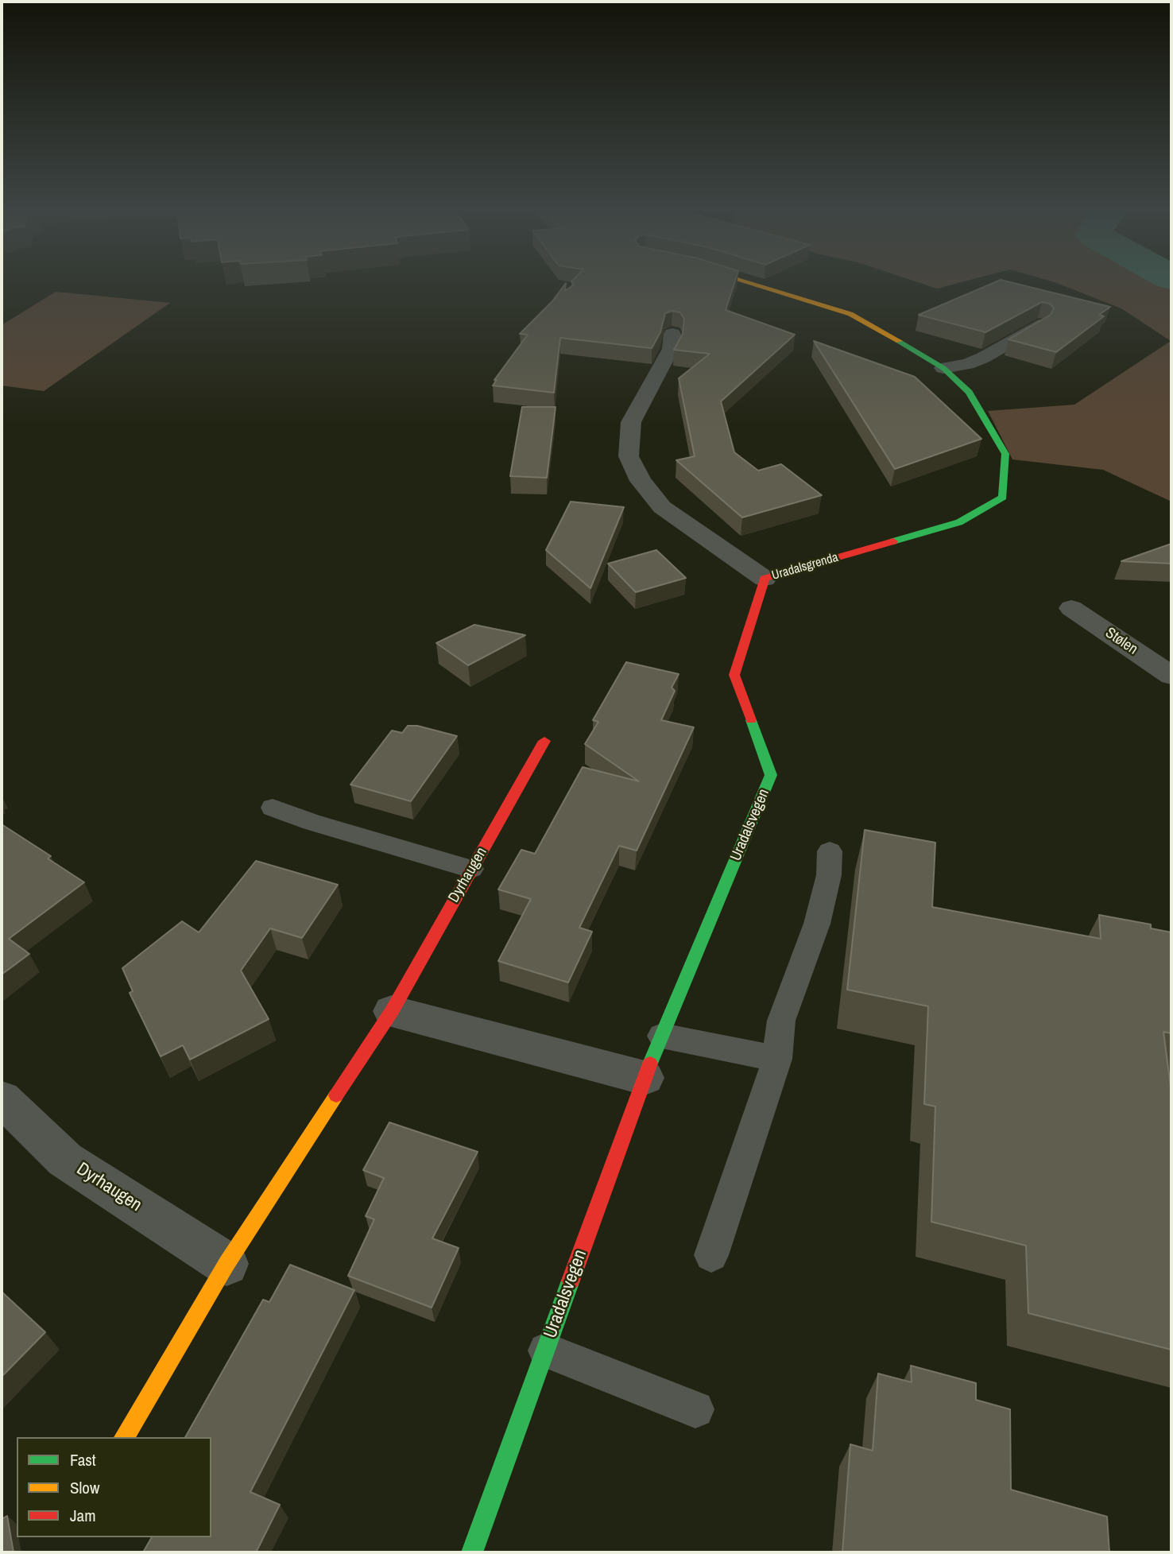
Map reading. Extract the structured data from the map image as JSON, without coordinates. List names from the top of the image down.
{
  "streets": {
    "street": [
      "Uradalsgrenda",
      "Stølen",
      "Uradalsvegen",
      "Dyrhaugen"
    ]
  },
  "crossings": [
    ["Uradalsgrenda", "Uradalsvegen"]
  ],
  "legend": ["Fast", "Slow", "Jam"]
}
